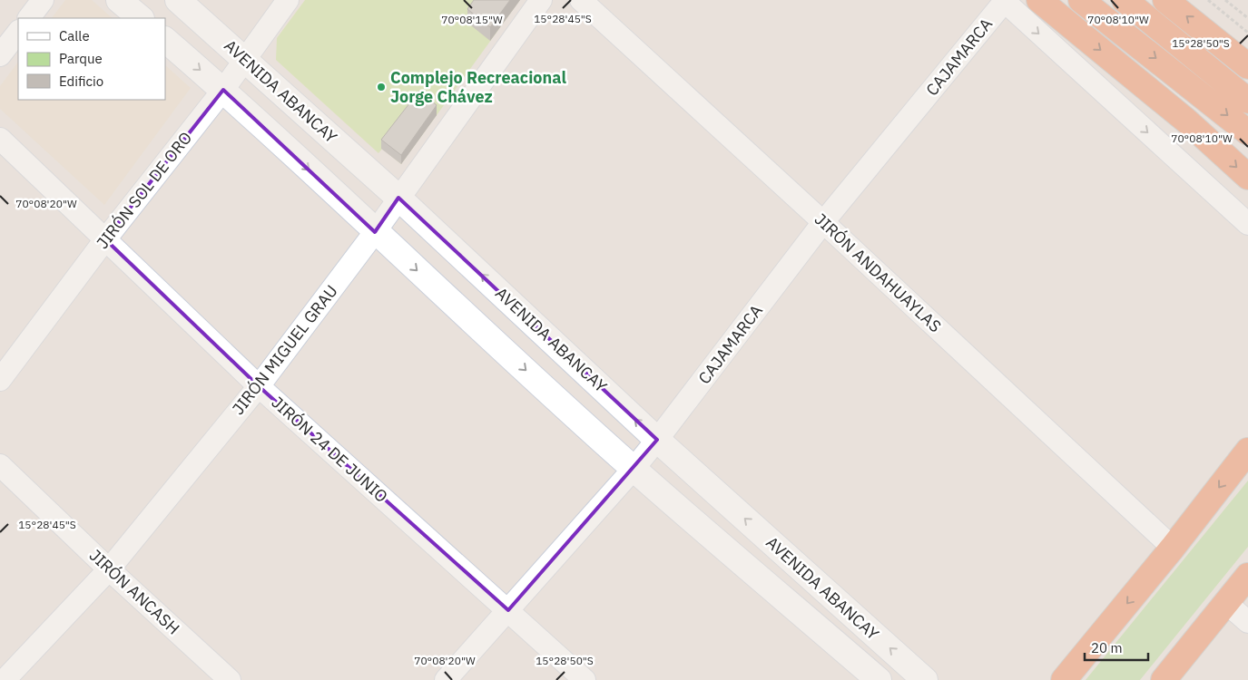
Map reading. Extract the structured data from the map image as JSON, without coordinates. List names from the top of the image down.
{
  "streets": {
    "street": [
      "CAJAMARCA",
      "AVENIDA ABANCAY",
      "JIRÓN SOL DE ORO",
      "JIRÓN ANDAHUAYLAS",
      "JIRÓN MIGUEL GRAU",
      "JIRÓN 24 DE JUNIO",
      "JIRÓN ANCASH"
    ]
  },
  "crossings": [
    ["CAJAMARCA", "AVENIDA ABANCAY"],
    ["CAJAMARCA", "JIRÓN ANDAHUAYLAS"],
    ["CAJAMARCA", "JIRÓN 24 DE JUNIO"],
    ["AVENIDA ABANCAY", "JIRÓN SOL DE ORO"],
    ["AVENIDA ABANCAY", "JIRÓN MIGUEL GRAU"],
    ["JIRÓN SOL DE ORO", "JIRÓN 24 DE JUNIO"],
    ["JIRÓN MIGUEL GRAU", "JIRÓN 24 DE JUNIO"],
    ["JIRÓN MIGUEL GRAU", "JIRÓN ANCASH"]
  ],
  "places": ["Complejo Recreacional Jorge Chávez"],
  "legend": ["Calle", "Parque", "Edificio"],
  "scale_bar": "20 m",
  "coordinates": [
    "15°28'45\"S",
    "70°08'10\"W",
    "70°08'15\"W",
    "15°28'50\"S",
    "70°08'20\"W"
  ]
}
